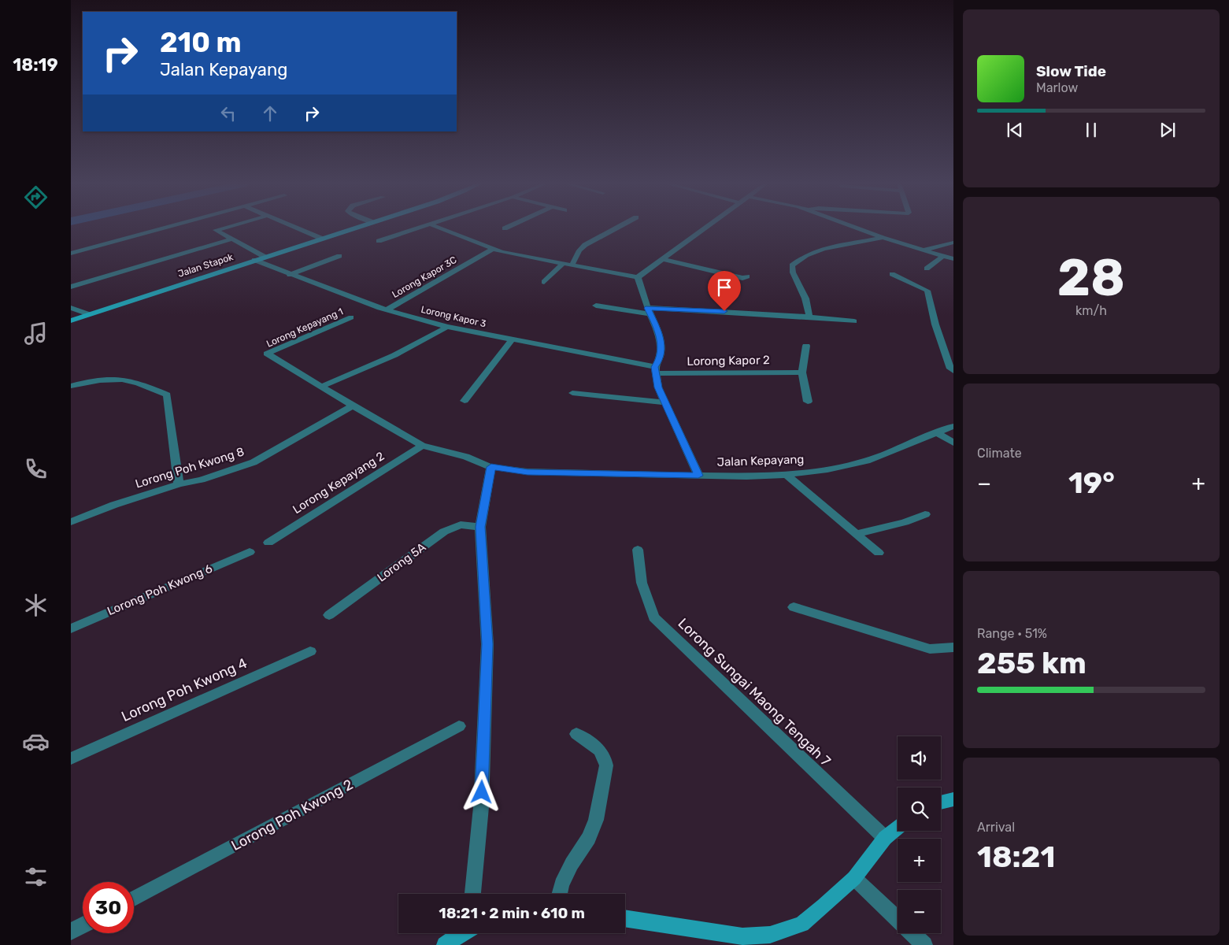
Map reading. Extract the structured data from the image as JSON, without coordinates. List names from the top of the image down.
{
  "streets": {
    "main road": ["Jalan Stapok"],
    "street": [
      "Lorong Kapor 3C",
      "Lorong Kapor 3",
      "Lorong Kepayang 1",
      "Lorong Kapor 2",
      "Jalan Kepayang",
      "Lorong Poh Kwong 8",
      "Lorong Kepayang 2",
      "Lorong 5A",
      "Lorong Poh Kwong 6",
      "Lorong Poh Kwong 4",
      "Lorong Sungai Maong Tengah 7",
      "Lorong Poh Kwong 2"
    ]
  },
  "crossings": [
    ["Jalan Stapok", "Lorong Kapor 3"],
    ["Lorong Kapor 3C", "Lorong Kapor 3"],
    ["Lorong Kapor 3", "Lorong Kapor 2"],
    ["Lorong Kepayang 1", "Jalan Kepayang"],
    ["Jalan Kepayang", "Lorong Poh Kwong 8"],
    ["Jalan Kepayang", "Lorong Kepayang 2"]
  ],
  "page": {
    "tabs": "18:19",
    "turn": ["210 m", "Jalan Kepayang"],
    "song": ["Slow Tide", "Marlow"],
    "tile": [
      ["28", "km/h"],
      "Climate",
      ["Range · 51%", "255 km"],
      ["Arrival", "18:21"]
    ],
    "heat": ["−", "19°", "+"],
    "map_buttons": ["+", "−"],
    "limit": "30",
    "trip": "18:21 · 2 min · 610 m"
  }
}
